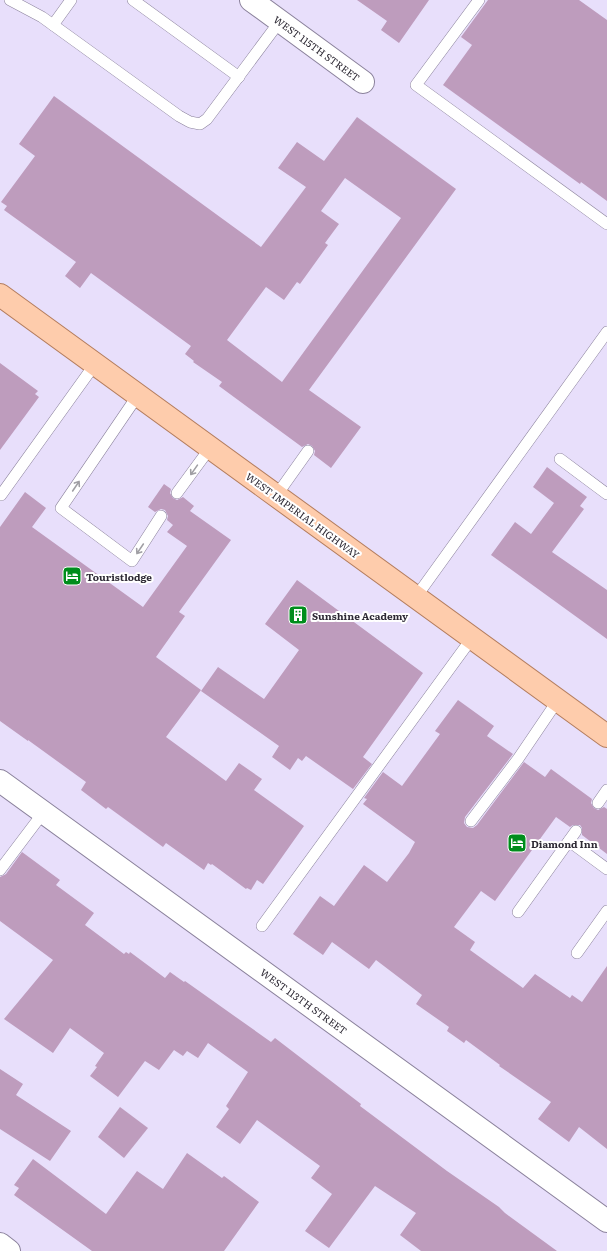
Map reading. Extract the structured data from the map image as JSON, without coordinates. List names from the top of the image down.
{
  "streets": {
    "main road": ["WEST IMPERIAL HIGHWAY"],
    "street": ["WEST 115TH STREET", "WEST 113TH STREET"]
  },
  "places": {
    "hotel": ["Touristlodge", "Diamond Inn"],
    "building": ["Sunshine Academy"]
  }
}
